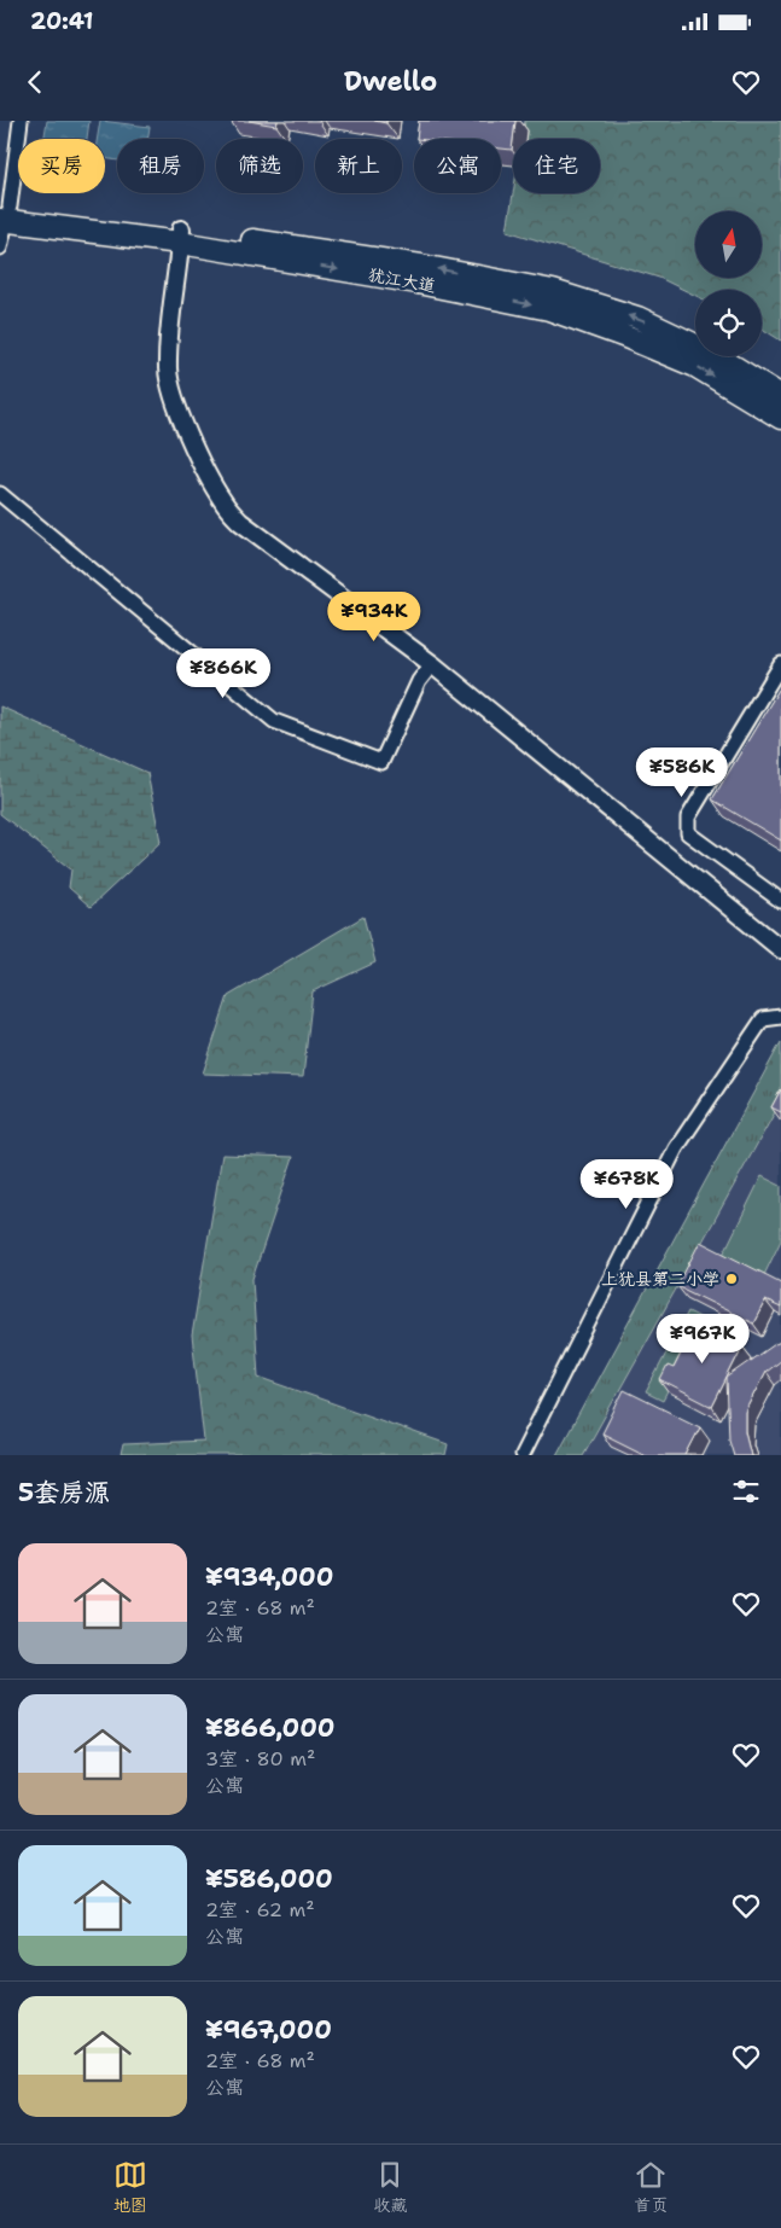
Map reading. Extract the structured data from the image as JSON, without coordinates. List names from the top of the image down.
{
  "streets": {
    "main road": ["犹江大道"]
  },
  "places": ["上犹县第二小学"],
  "north": "top",
  "page": {
    "status": "20:41",
    "header": "Dwello",
    "chip": [
      "买房",
      "租房",
      "筛选",
      "新上",
      "公寓",
      "住宅"
    ],
    "price": [
      "¥934K",
      "¥866K",
      "¥586K",
      "¥678K",
      "¥967K"
    ],
    "heading": "5套房源",
    "list": [
      {
        "name": "¥934,000",
        "note": "2室 · 68 m² · 公寓"
      },
      {
        "name": "¥866,000",
        "note": "3室 · 80 m² · 公寓"
      },
      {
        "name": "¥586,000",
        "note": "2室 · 62 m² · 公寓"
      },
      {
        "name": "¥967,000",
        "note": "2室 · 68 m² · 公寓"
      }
    ],
    "tabs": ["地图", "收藏", "首页"]
  }
}
